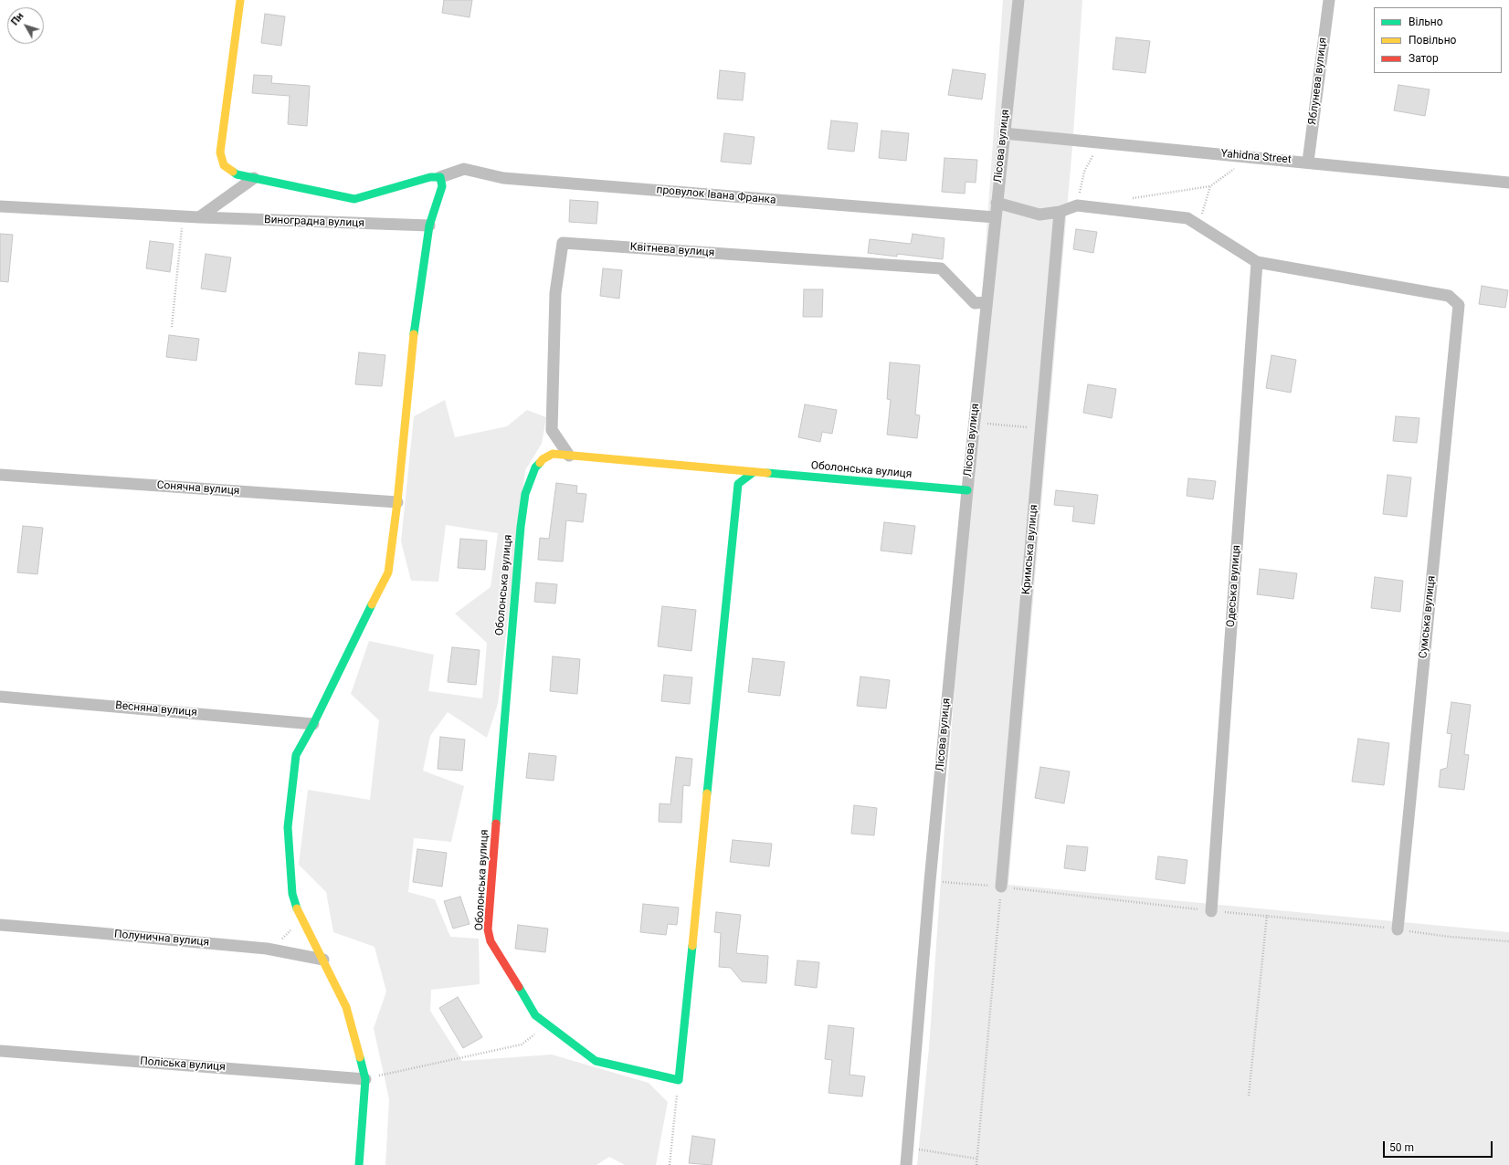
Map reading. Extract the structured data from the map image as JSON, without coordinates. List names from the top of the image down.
{
  "streets": {
    "street": [
      "Яблунева вулиця",
      "Лісова вулиця",
      "Yahidna Street",
      "провулок Івана Франка",
      "Виноградна вулиця",
      "Квітнева вулиця",
      "Оболонська вулиця",
      "Сонячна вулиця",
      "Кримська вулиця",
      "Одеська вулиця",
      "Сумська вулиця",
      "Весняна вулиця",
      "Полунична вулиця",
      "Поліська вулиця"
    ]
  },
  "crossings": [
    ["Яблунева вулиця", "Yahidna Street"],
    ["Лісова вулиця", "Yahidna Street"],
    ["Лісова вулиця", "провулок Івана Франка"],
    ["Лісова вулиця", "Квітнева вулиця"],
    ["Лісова вулиця", "Оболонська вулиця"],
    ["Квітнева вулиця", "Оболонська вулиця"],
    ["Одеська вулиця", "Сумська вулиця"]
  ],
  "legend": ["Вільно", "Повільно", "Затор"],
  "scale_bar": "50 m",
  "north": "top left"
}
